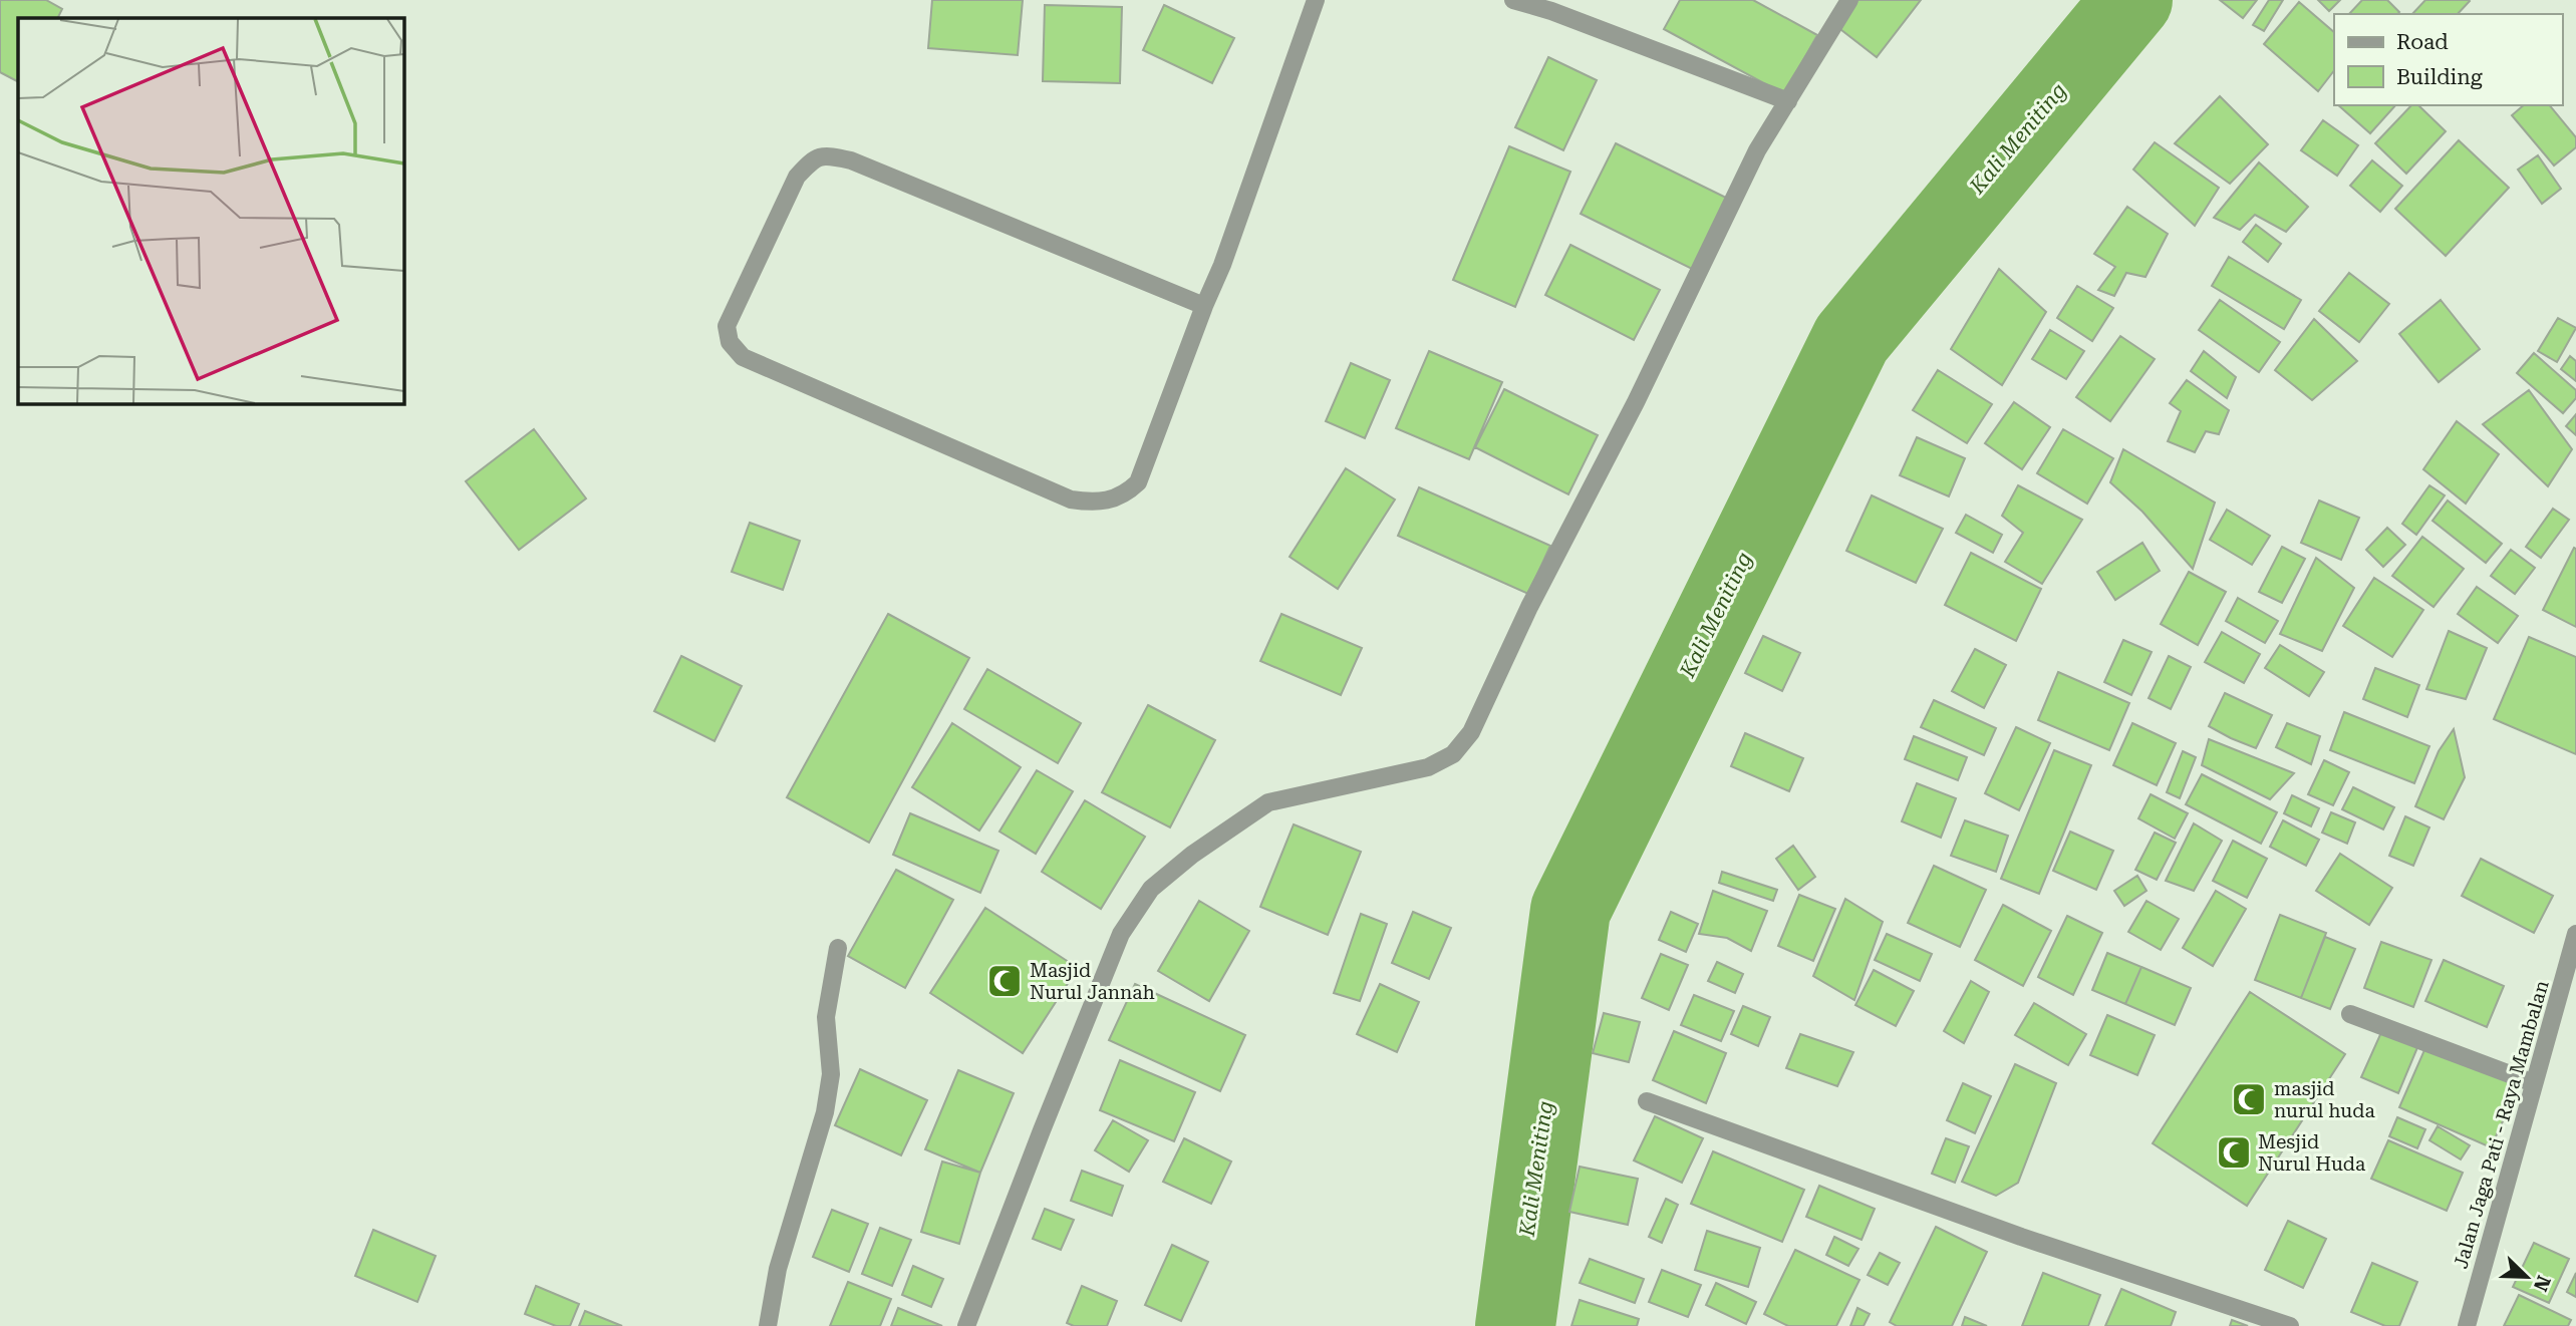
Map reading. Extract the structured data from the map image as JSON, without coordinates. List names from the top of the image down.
{
  "streets": {
    "street": ["Jalan Jaga Pati - Raya Mambalan"]
  },
  "water": ["Kali Meniting"],
  "places": {
    "mosque": ["Masjid Nurul Jannah", "masjid nurul huda", "Mesjid Nurul Huda"]
  },
  "legend": ["Road", "Building"],
  "north": "bottom right"
}
